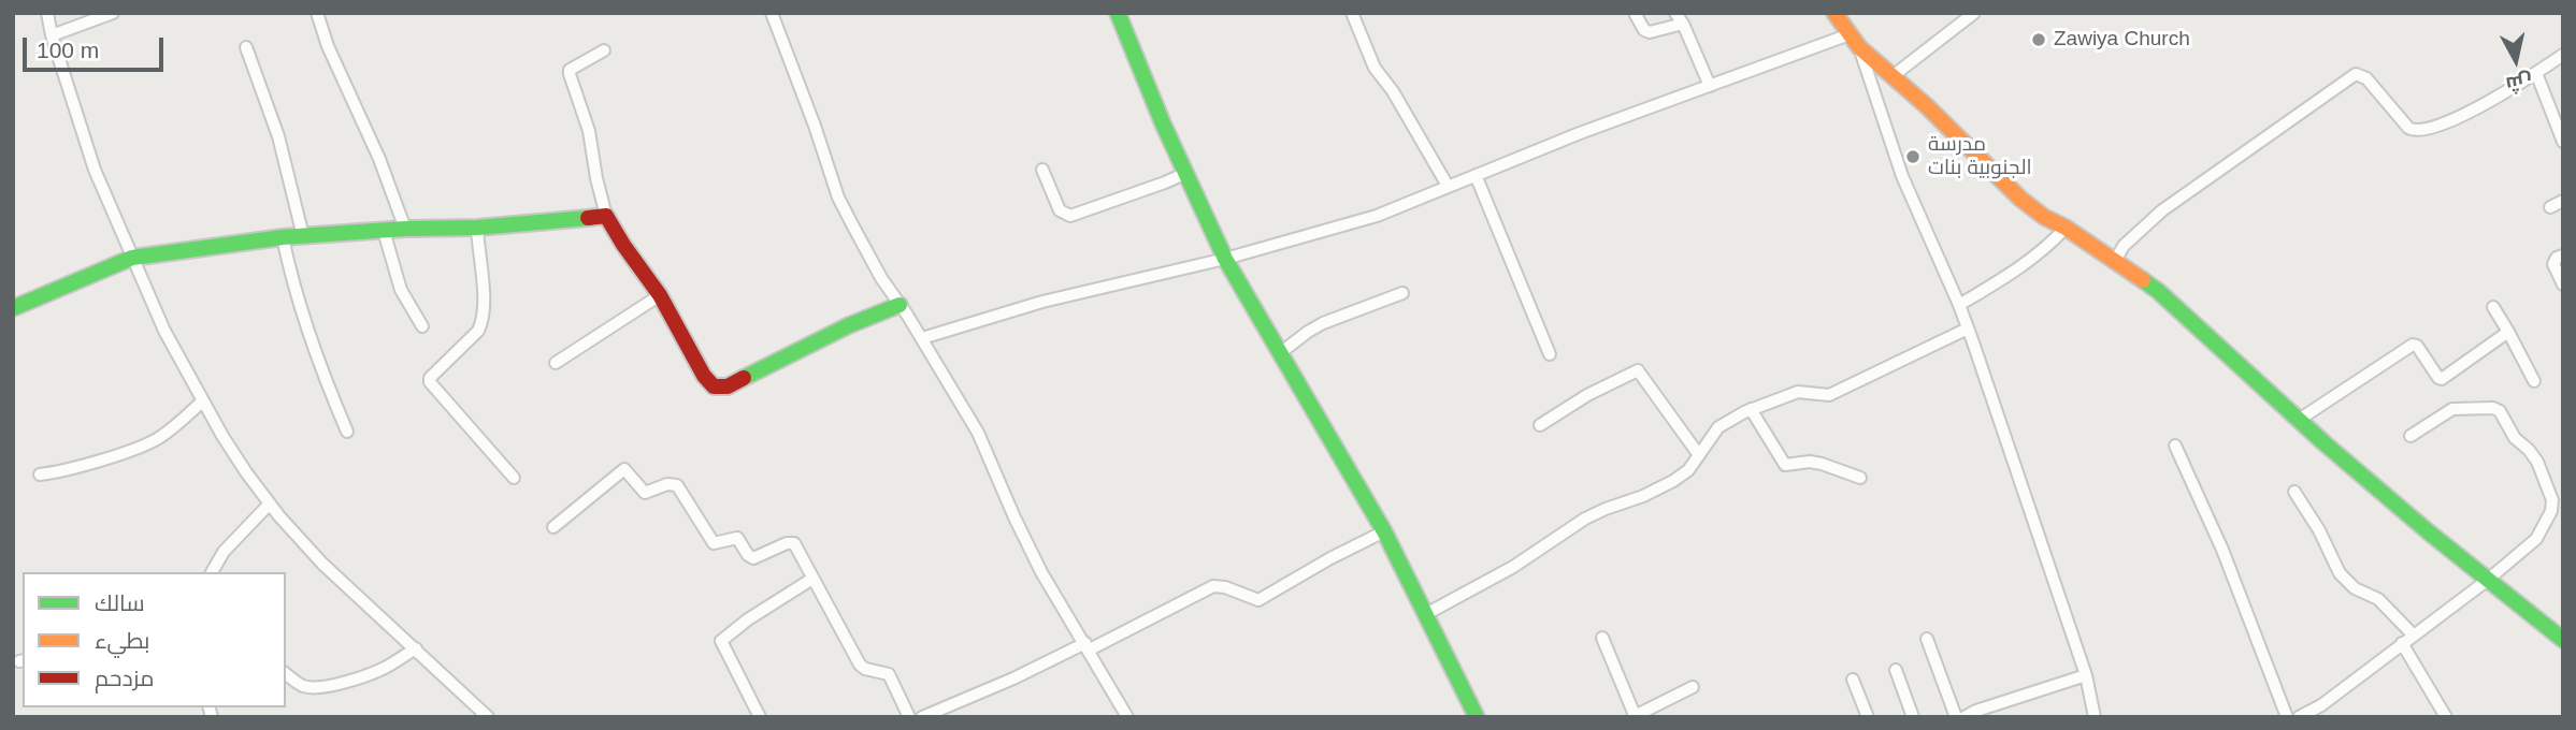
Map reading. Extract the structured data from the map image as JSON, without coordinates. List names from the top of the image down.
{
  "places": ["Zawiya Church", "مدرسة الجنوبية بنات"],
  "legend": ["سالك", "بطيء", "مزدحم"],
  "scale_bar": "100 m",
  "north": "bottom"
}
